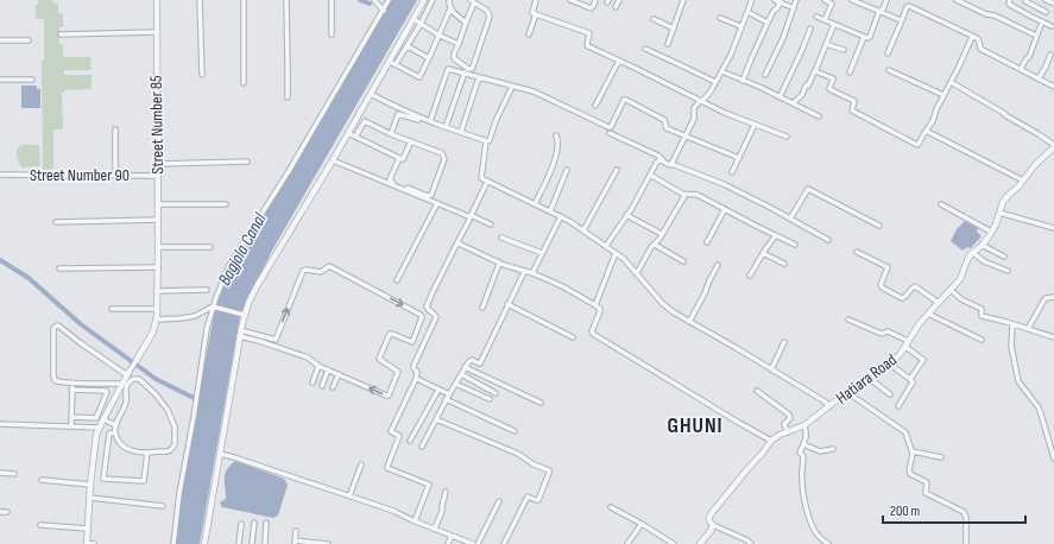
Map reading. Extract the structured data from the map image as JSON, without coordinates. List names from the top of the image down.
{
  "streets": {
    "street": ["Street Number 85", "Street Number 90", "Hatiara Road"]
  },
  "crossings": [
    ["Street Number 85", "Street Number 90"]
  ],
  "districts": ["GHUNI"],
  "water": ["Bagjola Canal"],
  "scale_bar": "200 m"
}
